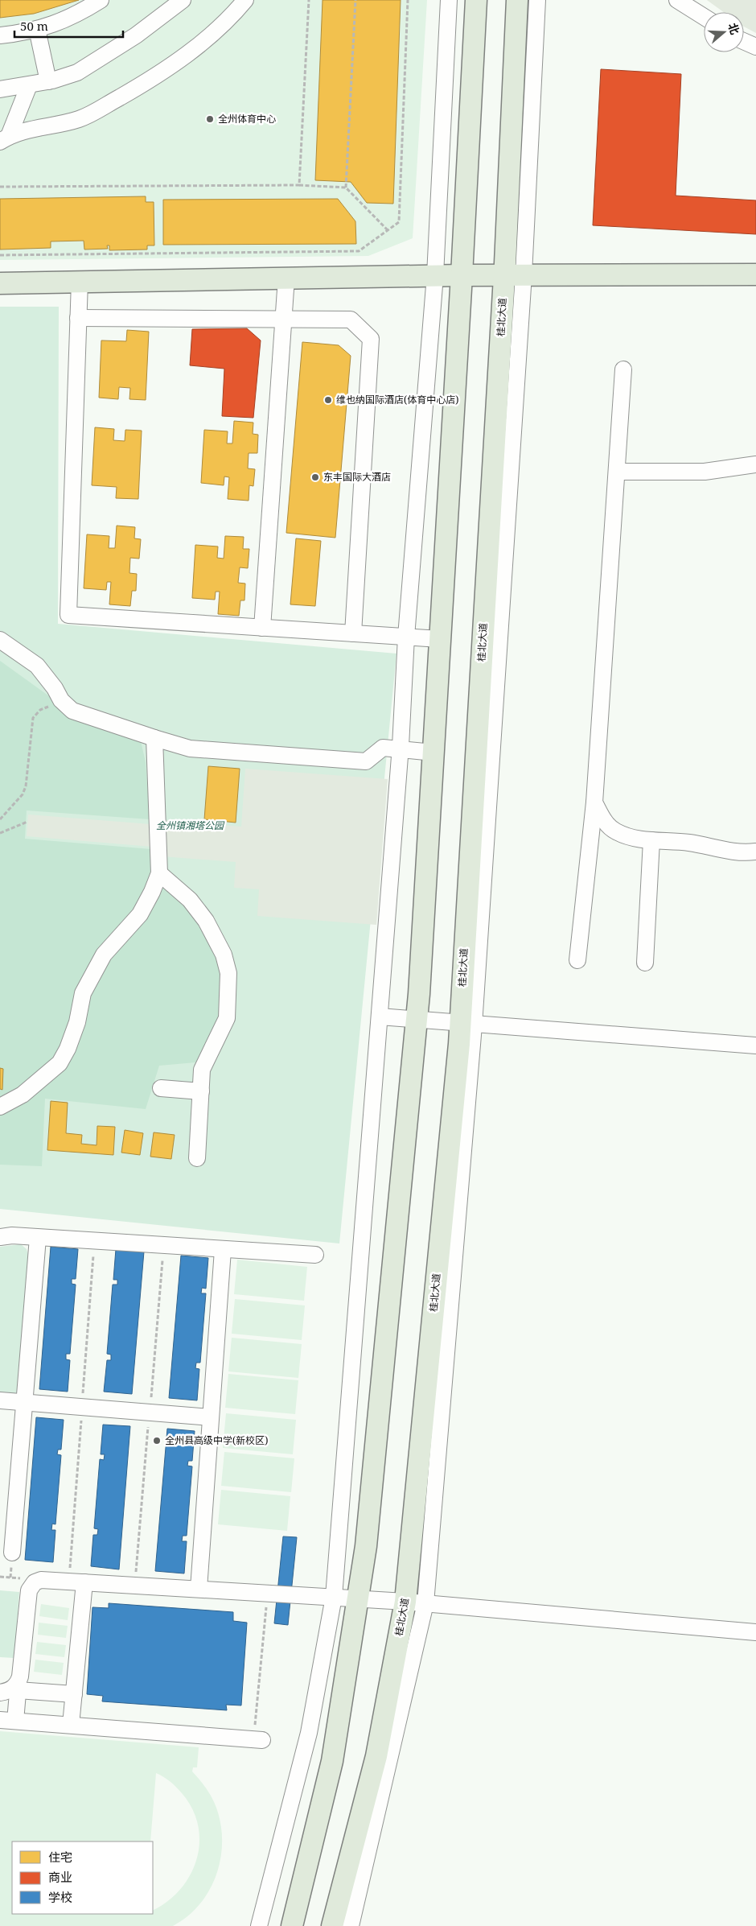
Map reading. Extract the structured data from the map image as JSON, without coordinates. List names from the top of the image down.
{
  "streets": {
    "main road": ["桂北大道"]
  },
  "parks": ["全州镇湘塔公园"],
  "places": [
    "全州体育中心",
    "维也纳国际酒店(体育中心店)",
    "东丰国际大酒店",
    "全州县高级中学(新校区)"
  ],
  "legend": ["住宅", "商业", "学校"],
  "scale_bar": "50 m",
  "north": "right"
}
